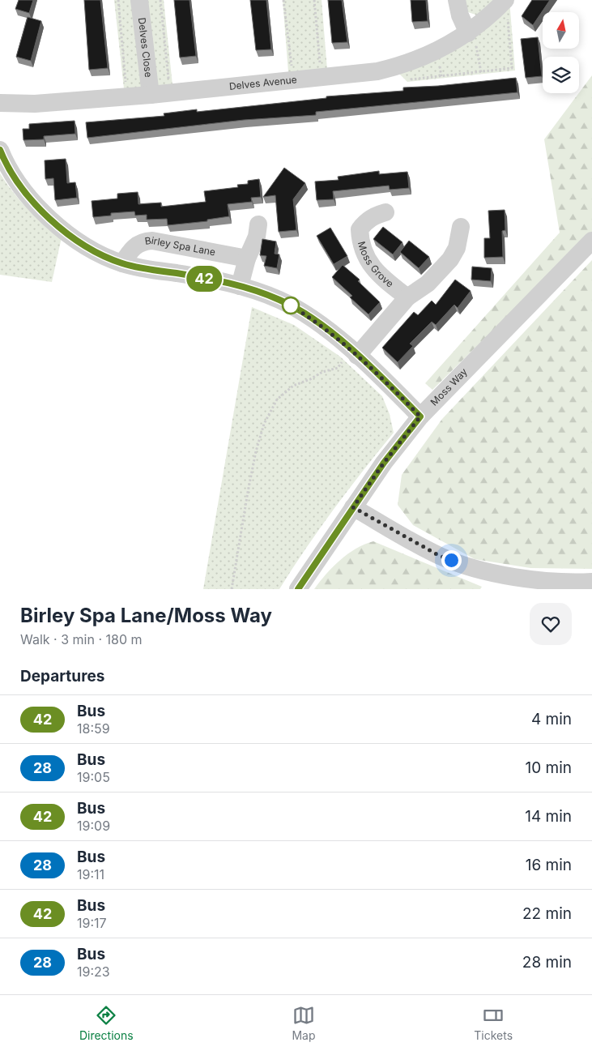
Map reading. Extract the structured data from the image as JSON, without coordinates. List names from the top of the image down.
{
  "streets": {
    "street": [
      "Delves Close",
      "Delves Avenue",
      "Birley Spa Lane",
      "Moss Grove",
      "Moss Way"
    ]
  },
  "crossings": [
    ["Delves Close", "Delves Avenue"]
  ],
  "lines": ["bus line 42"],
  "north": "top",
  "page": {
    "on_map": "42",
    "heading": [
      ["Birley Spa Lane/Moss Way", "Walk · 3 min · 180 m"],
      "Departures"
    ],
    "list": [
      {
        "mark": "42",
        "name": "Bus",
        "note": "18:59",
        "value": "4 min"
      },
      {
        "mark": "28",
        "name": "Bus",
        "note": "19:05",
        "value": "10 min"
      },
      {
        "mark": "42",
        "name": "Bus",
        "note": "19:09",
        "value": "14 min"
      },
      {
        "mark": "28",
        "name": "Bus",
        "note": "19:11",
        "value": "16 min"
      },
      {
        "mark": "42",
        "name": "Bus",
        "note": "19:17",
        "value": "22 min"
      },
      {
        "mark": "28",
        "name": "Bus",
        "note": "19:23",
        "value": "28 min"
      }
    ],
    "tabs": ["Directions", "Map", "Tickets"]
  }
}
